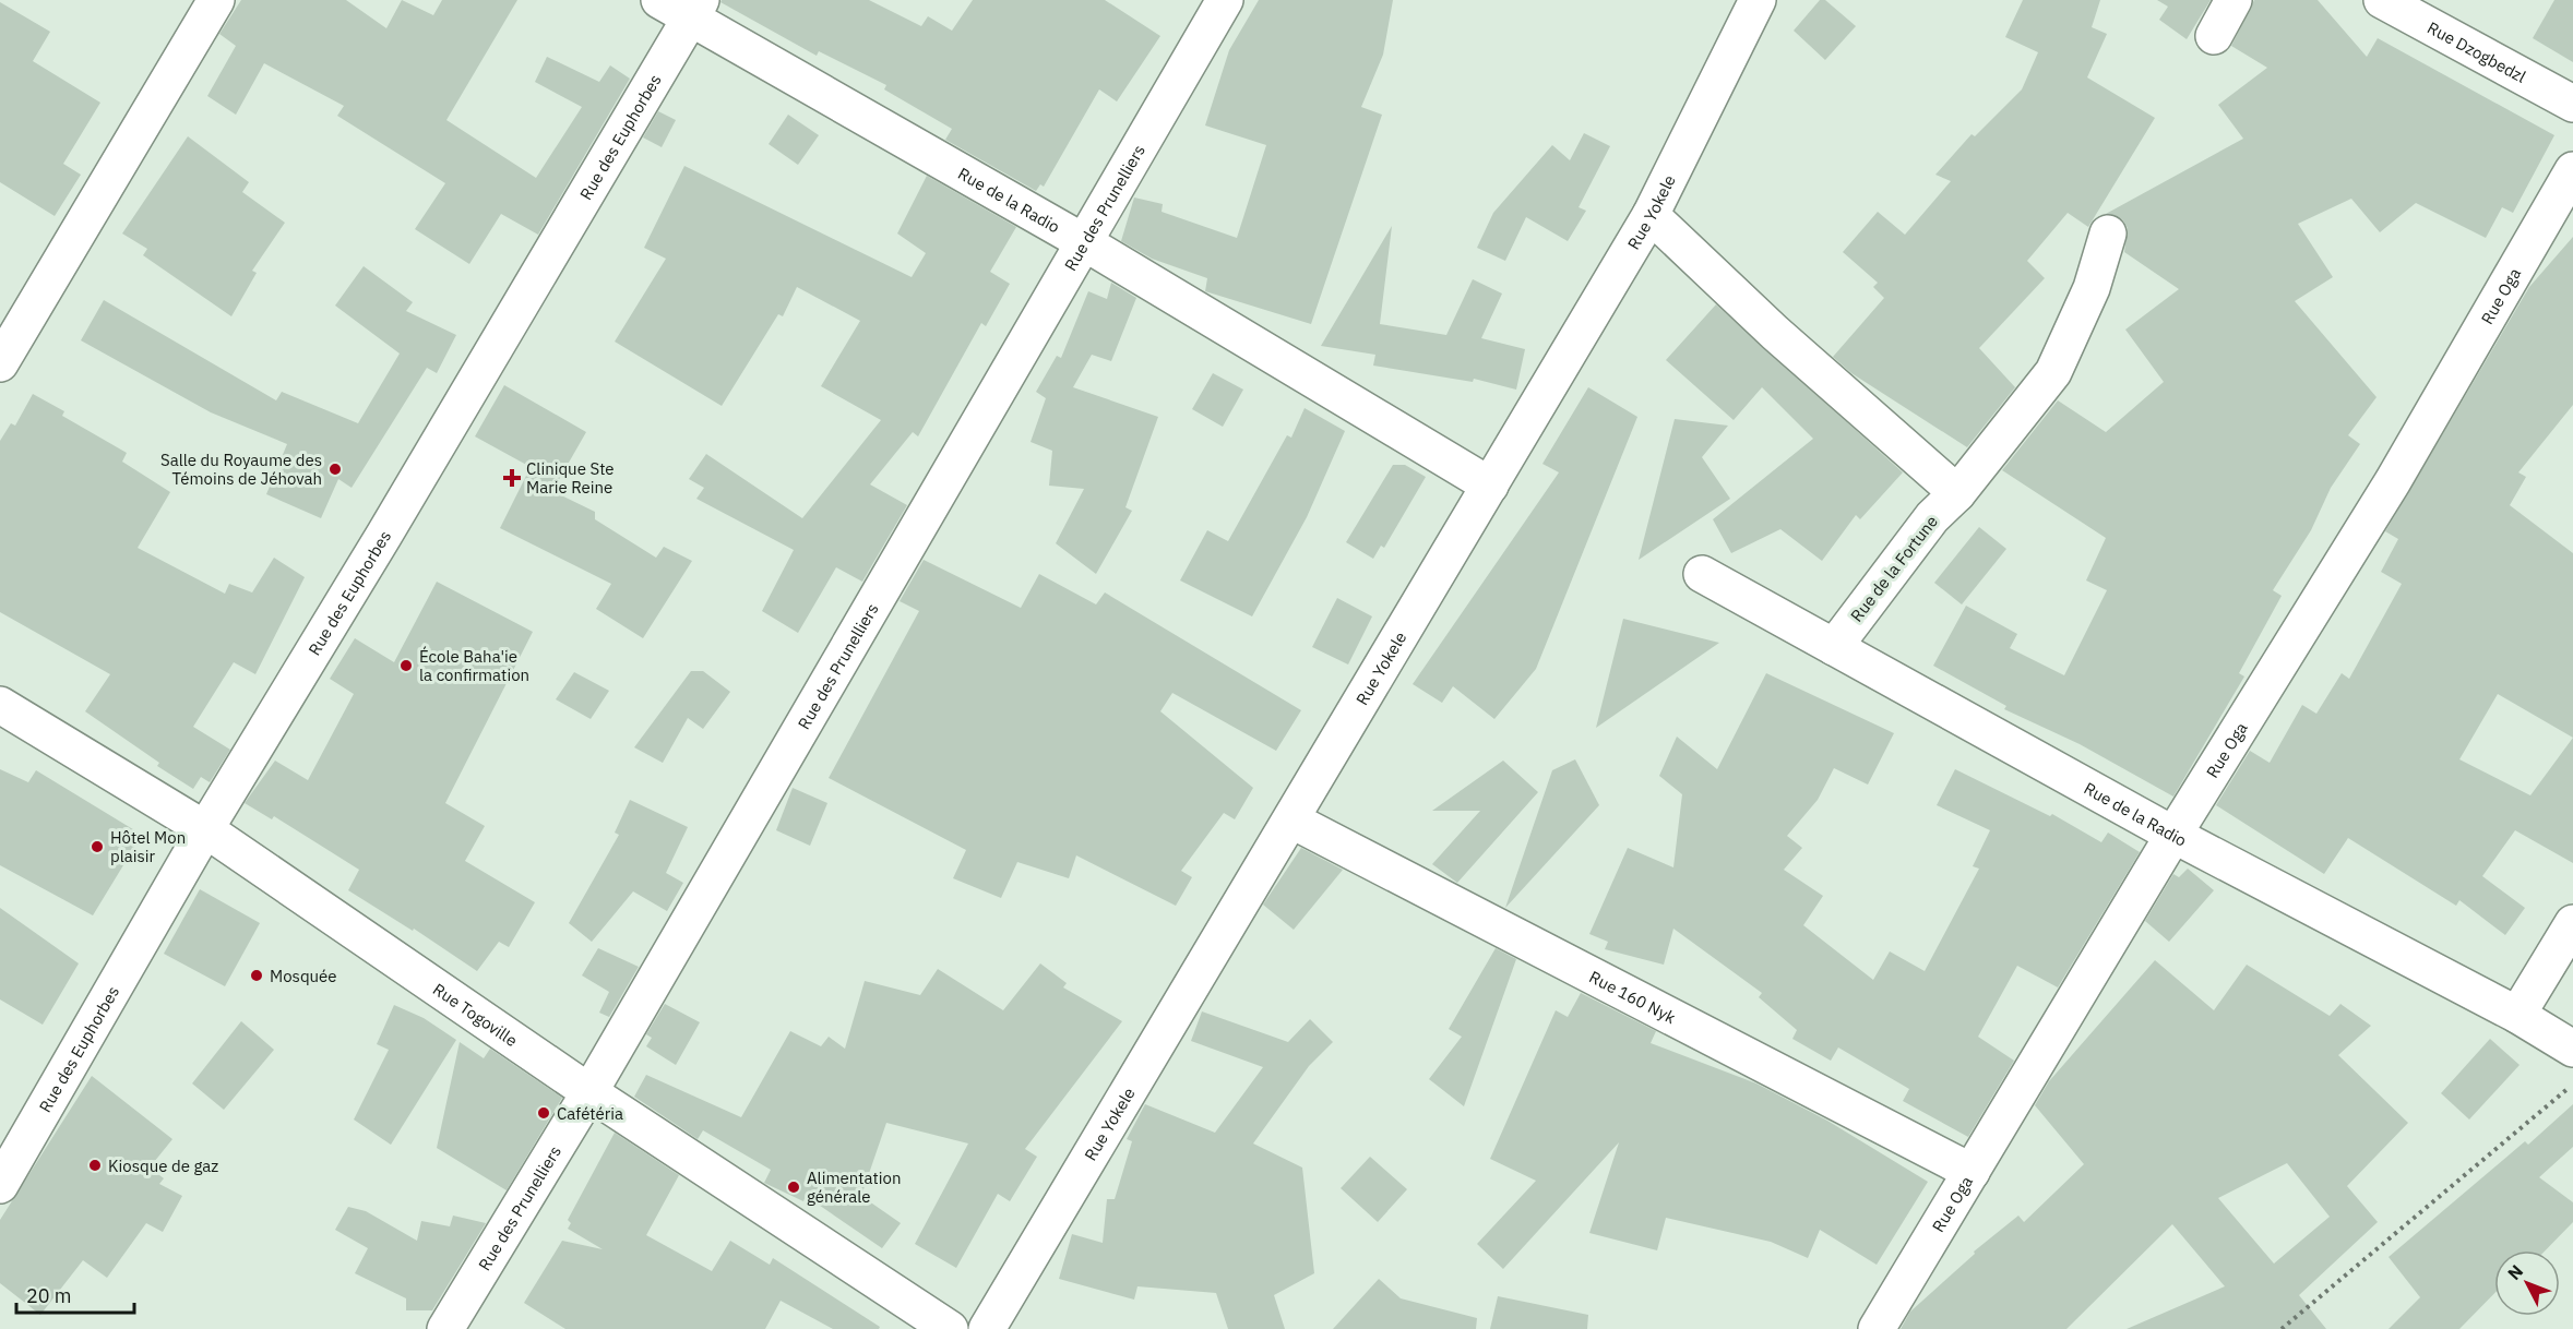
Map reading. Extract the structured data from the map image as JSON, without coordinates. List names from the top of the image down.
{
  "streets": {
    "street": [
      "Rue Dzogbedzl",
      "Rue des Euphorbes",
      "Rue de la Radio",
      "Rue des Prunelliers",
      "Rue Yokele",
      "Rue Oga",
      "Rue de la Fortune",
      "Rue 160 Nyk",
      "Rue Togoville"
    ]
  },
  "crossings": [
    ["Rue des Euphorbes", "Rue de la Radio"],
    ["Rue des Euphorbes", "Rue Togoville"],
    ["Rue de la Radio", "Rue des Prunelliers"],
    ["Rue de la Radio", "Rue Yokele"],
    ["Rue de la Radio", "Rue Oga"],
    ["Rue de la Radio", "Rue de la Fortune"],
    ["Rue des Prunelliers", "Rue Togoville"],
    ["Rue Yokele", "Rue 160 Nyk"],
    ["Rue Oga", "Rue 160 Nyk"]
  ],
  "places": {
    "other": [
      "Salle du Royaume des Témoins de Jéhovah",
      "École Baha'ie la confirmation",
      "Hôtel Mon plaisir",
      "Mosquée",
      "Cafétéria",
      "Kiosque de gaz",
      "Alimentation générale"
    ],
    "health": ["Clinique Ste Marie Reine"]
  },
  "scale_bar": "20 m",
  "north": "top left"
}
